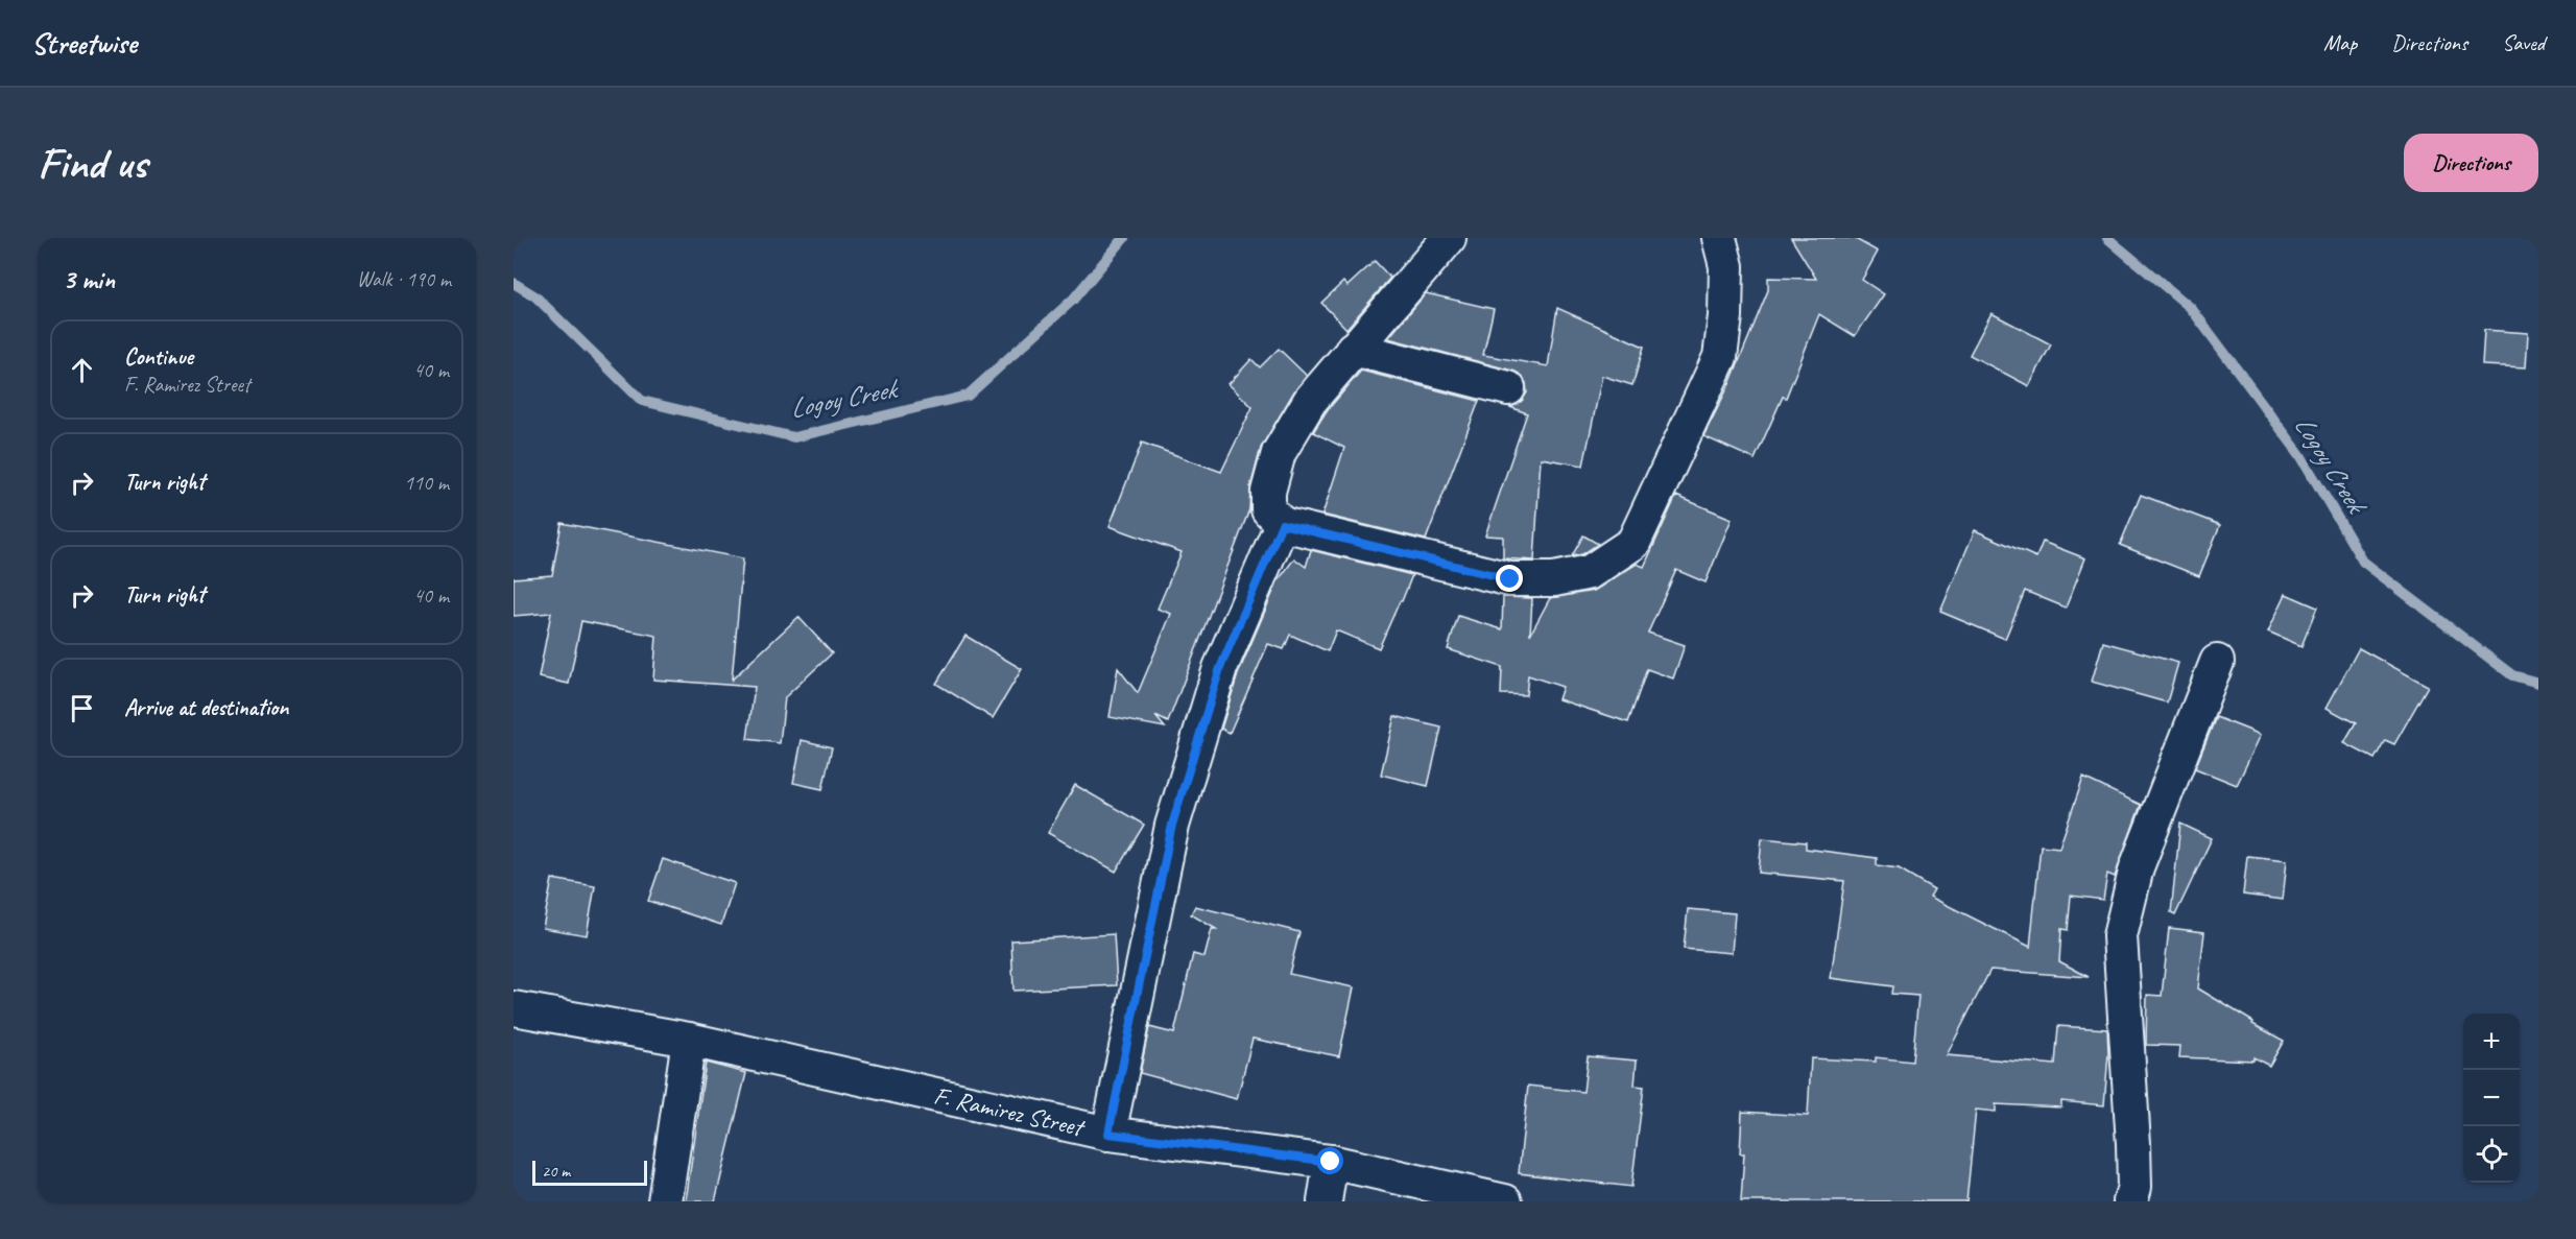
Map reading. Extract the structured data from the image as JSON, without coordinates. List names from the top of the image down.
{
  "streets": {
    "street": ["F. Ramirez Street"]
  },
  "water": ["Logoy Creek"],
  "scale_bar": "20 m",
  "page": {
    "header": "Streetwise",
    "nav": ["Map", "Directions", "Saved"],
    "buttons": "Directions",
    "title": "Find us",
    "heading": ["3 min", "Walk · 190 m"],
    "list": [
      ["Continue", "F. Ramirez Street", "40 m"],
      ["Turn right", "110 m"],
      ["Turn right", "40 m"],
      "Arrive at destination"
    ],
    "map_buttons": ["+", "−"],
    "scale": "20 m"
  }
}
